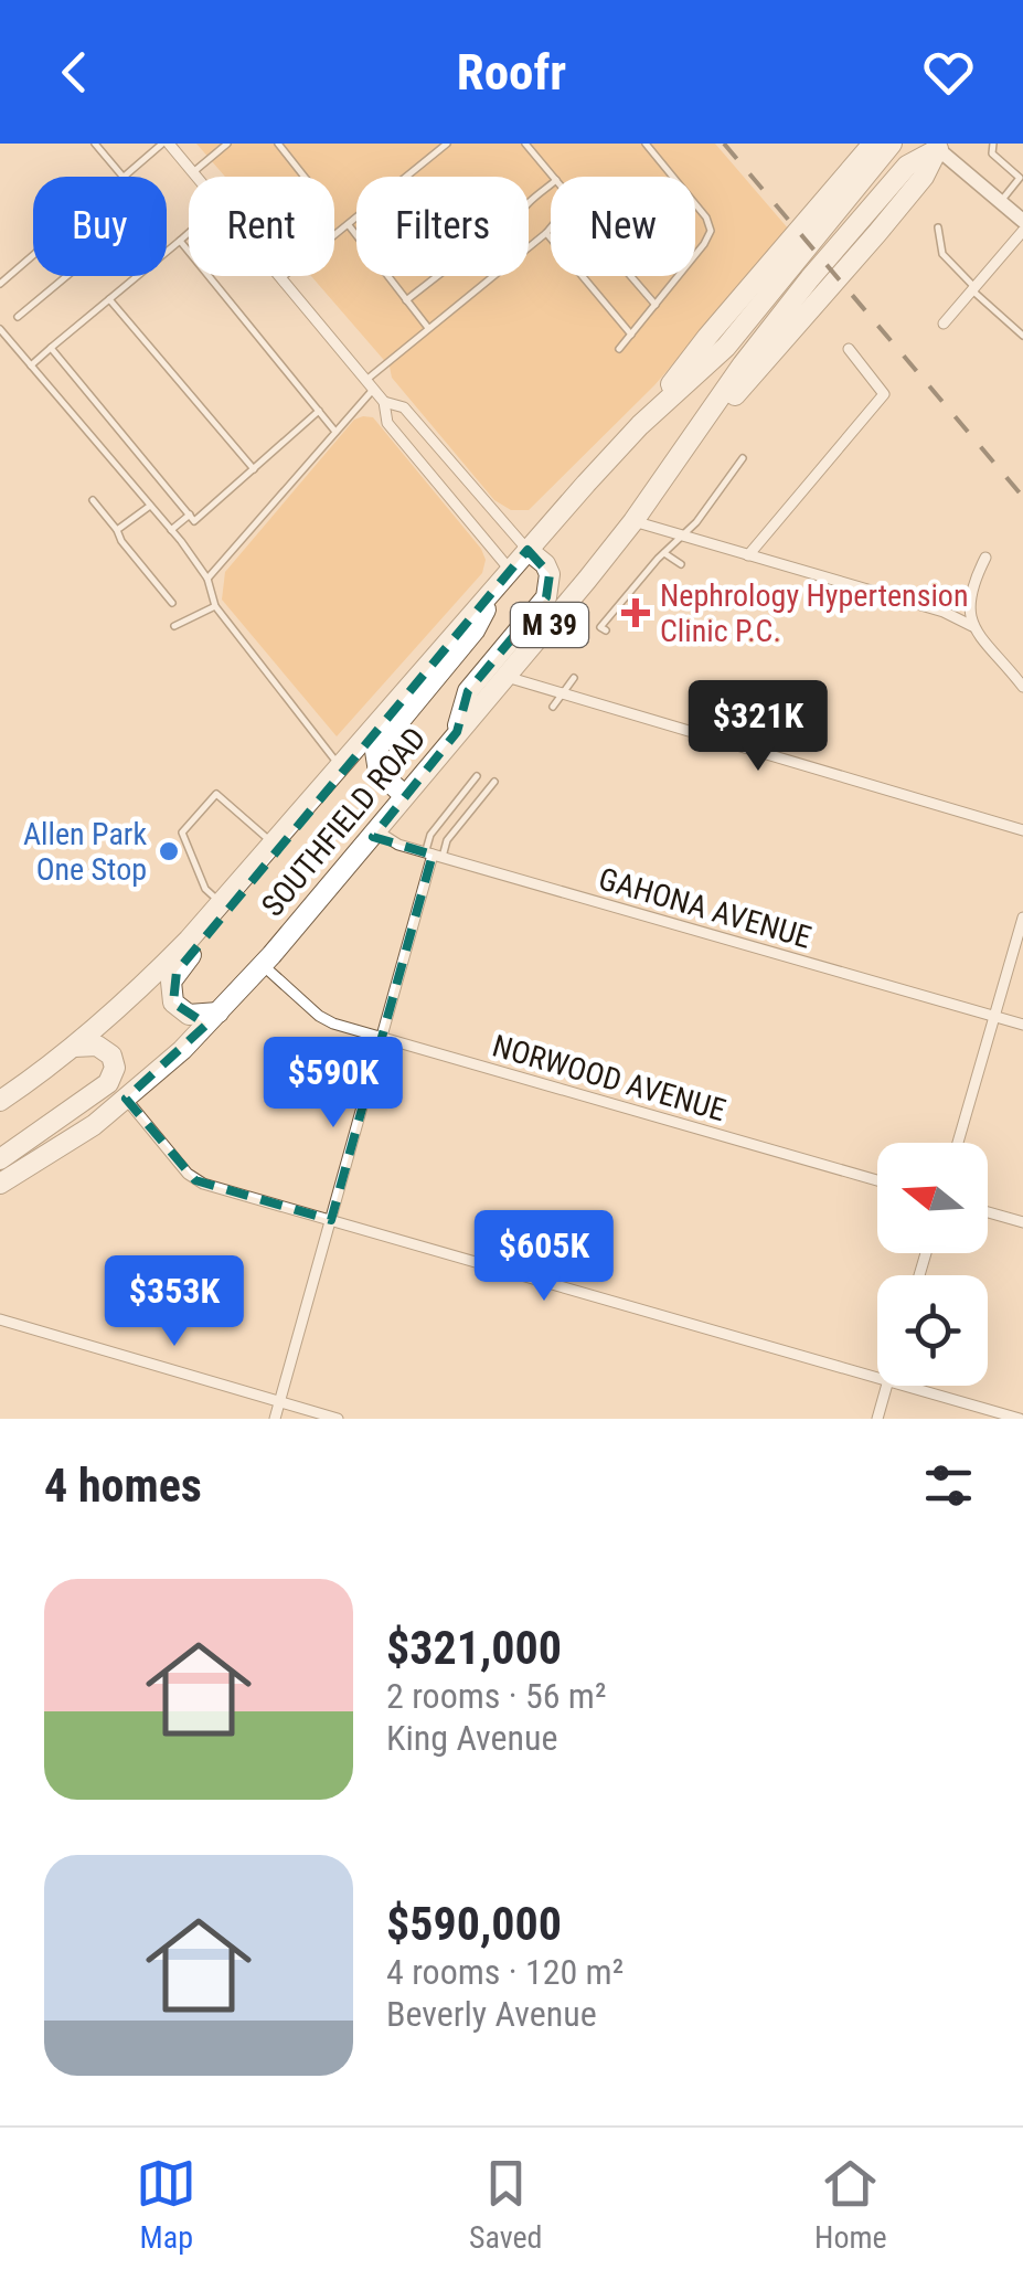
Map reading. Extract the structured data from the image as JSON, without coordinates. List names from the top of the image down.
{
  "streets": {
    "highway": ["M 39", "SOUTHFIELD ROAD"],
    "street": ["GAHONA AVENUE", "NORWOOD AVENUE"]
  },
  "crossings": [
    ["SOUTHFIELD ROAD", "GAHONA AVENUE"],
    ["SOUTHFIELD ROAD", "NORWOOD AVENUE"]
  ],
  "places": {
    "health": ["Nephrology Hypertension Clinic P.C."],
    "other": ["Allen Park One Stop"]
  },
  "north": "left",
  "page": {
    "header": "Roofr",
    "chip": [
      "Buy",
      "Rent",
      "Filters",
      "New"
    ],
    "price": [
      "$321K",
      "$590K",
      "$605K",
      "$353K"
    ],
    "heading": "4 homes",
    "list": [
      {
        "name": "$321,000",
        "note": "2 rooms · 56 m² · King Avenue"
      },
      {
        "name": "$590,000",
        "note": "4 rooms · 120 m² · Beverly Avenue"
      }
    ],
    "tabs": ["Map", "Saved", "Home"]
  }
}
